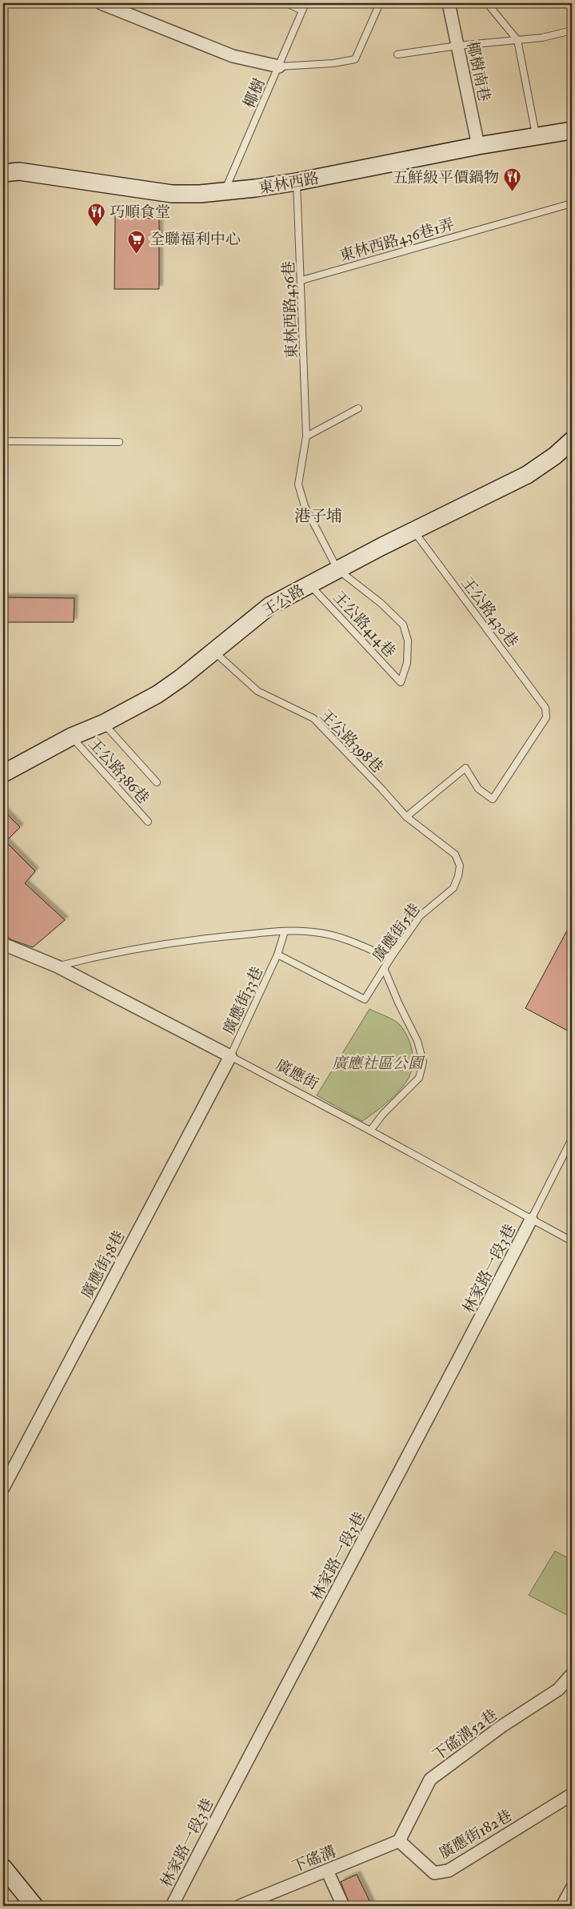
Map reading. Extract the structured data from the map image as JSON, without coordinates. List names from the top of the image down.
{
  "streets": {
    "street": [
      "椰樹南巷",
      "東林西路",
      "王公路",
      "廣應街",
      "廣應街38巷",
      "林家路一段3巷",
      "下磘溝52巷",
      "廣應街182巷",
      "下磘溝"
    ],
    "lane": [
      "椰樹",
      "東林西路436巷1弄",
      "東林西路436巷",
      "王公路430巷",
      "王公路414巷",
      "王公路398巷",
      "王公路386巷",
      "廣應街5巷",
      "廣應街33巷"
    ]
  },
  "crossings": [
    ["椰樹南巷", "東林西路"],
    ["椰樹", "東林西路"],
    ["東林西路", "東林西路436巷"],
    ["東林西路436巷1弄", "東林西路436巷"],
    ["東林西路436巷", "王公路"],
    ["東林西路436巷", "王公路414巷"],
    ["王公路", "王公路430巷"],
    ["王公路", "王公路414巷"],
    ["王公路", "王公路398巷"],
    ["王公路", "王公路386巷"],
    ["王公路430巷", "王公路398巷"],
    ["王公路430巷", "廣應街5巷"],
    ["王公路398巷", "廣應街5巷"],
    ["廣應街5巷", "廣應街33巷"],
    ["廣應街33巷", "廣應街"],
    ["廣應街33巷", "廣應街38巷"],
    ["廣應街", "廣應街38巷"],
    ["廣應街", "林家路一段3巷"],
    ["下磘溝52巷", "廣應街182巷"],
    ["下磘溝52巷", "下磘溝"],
    ["廣應街182巷", "下磘溝"]
  ],
  "districts": ["港子埔"],
  "parks": ["廣應社區公園"],
  "places": {
    "restaurant": ["五鮮級平價鍋物", "巧順食堂"],
    "supermarket": ["全聯福利中心"]
  }
}
